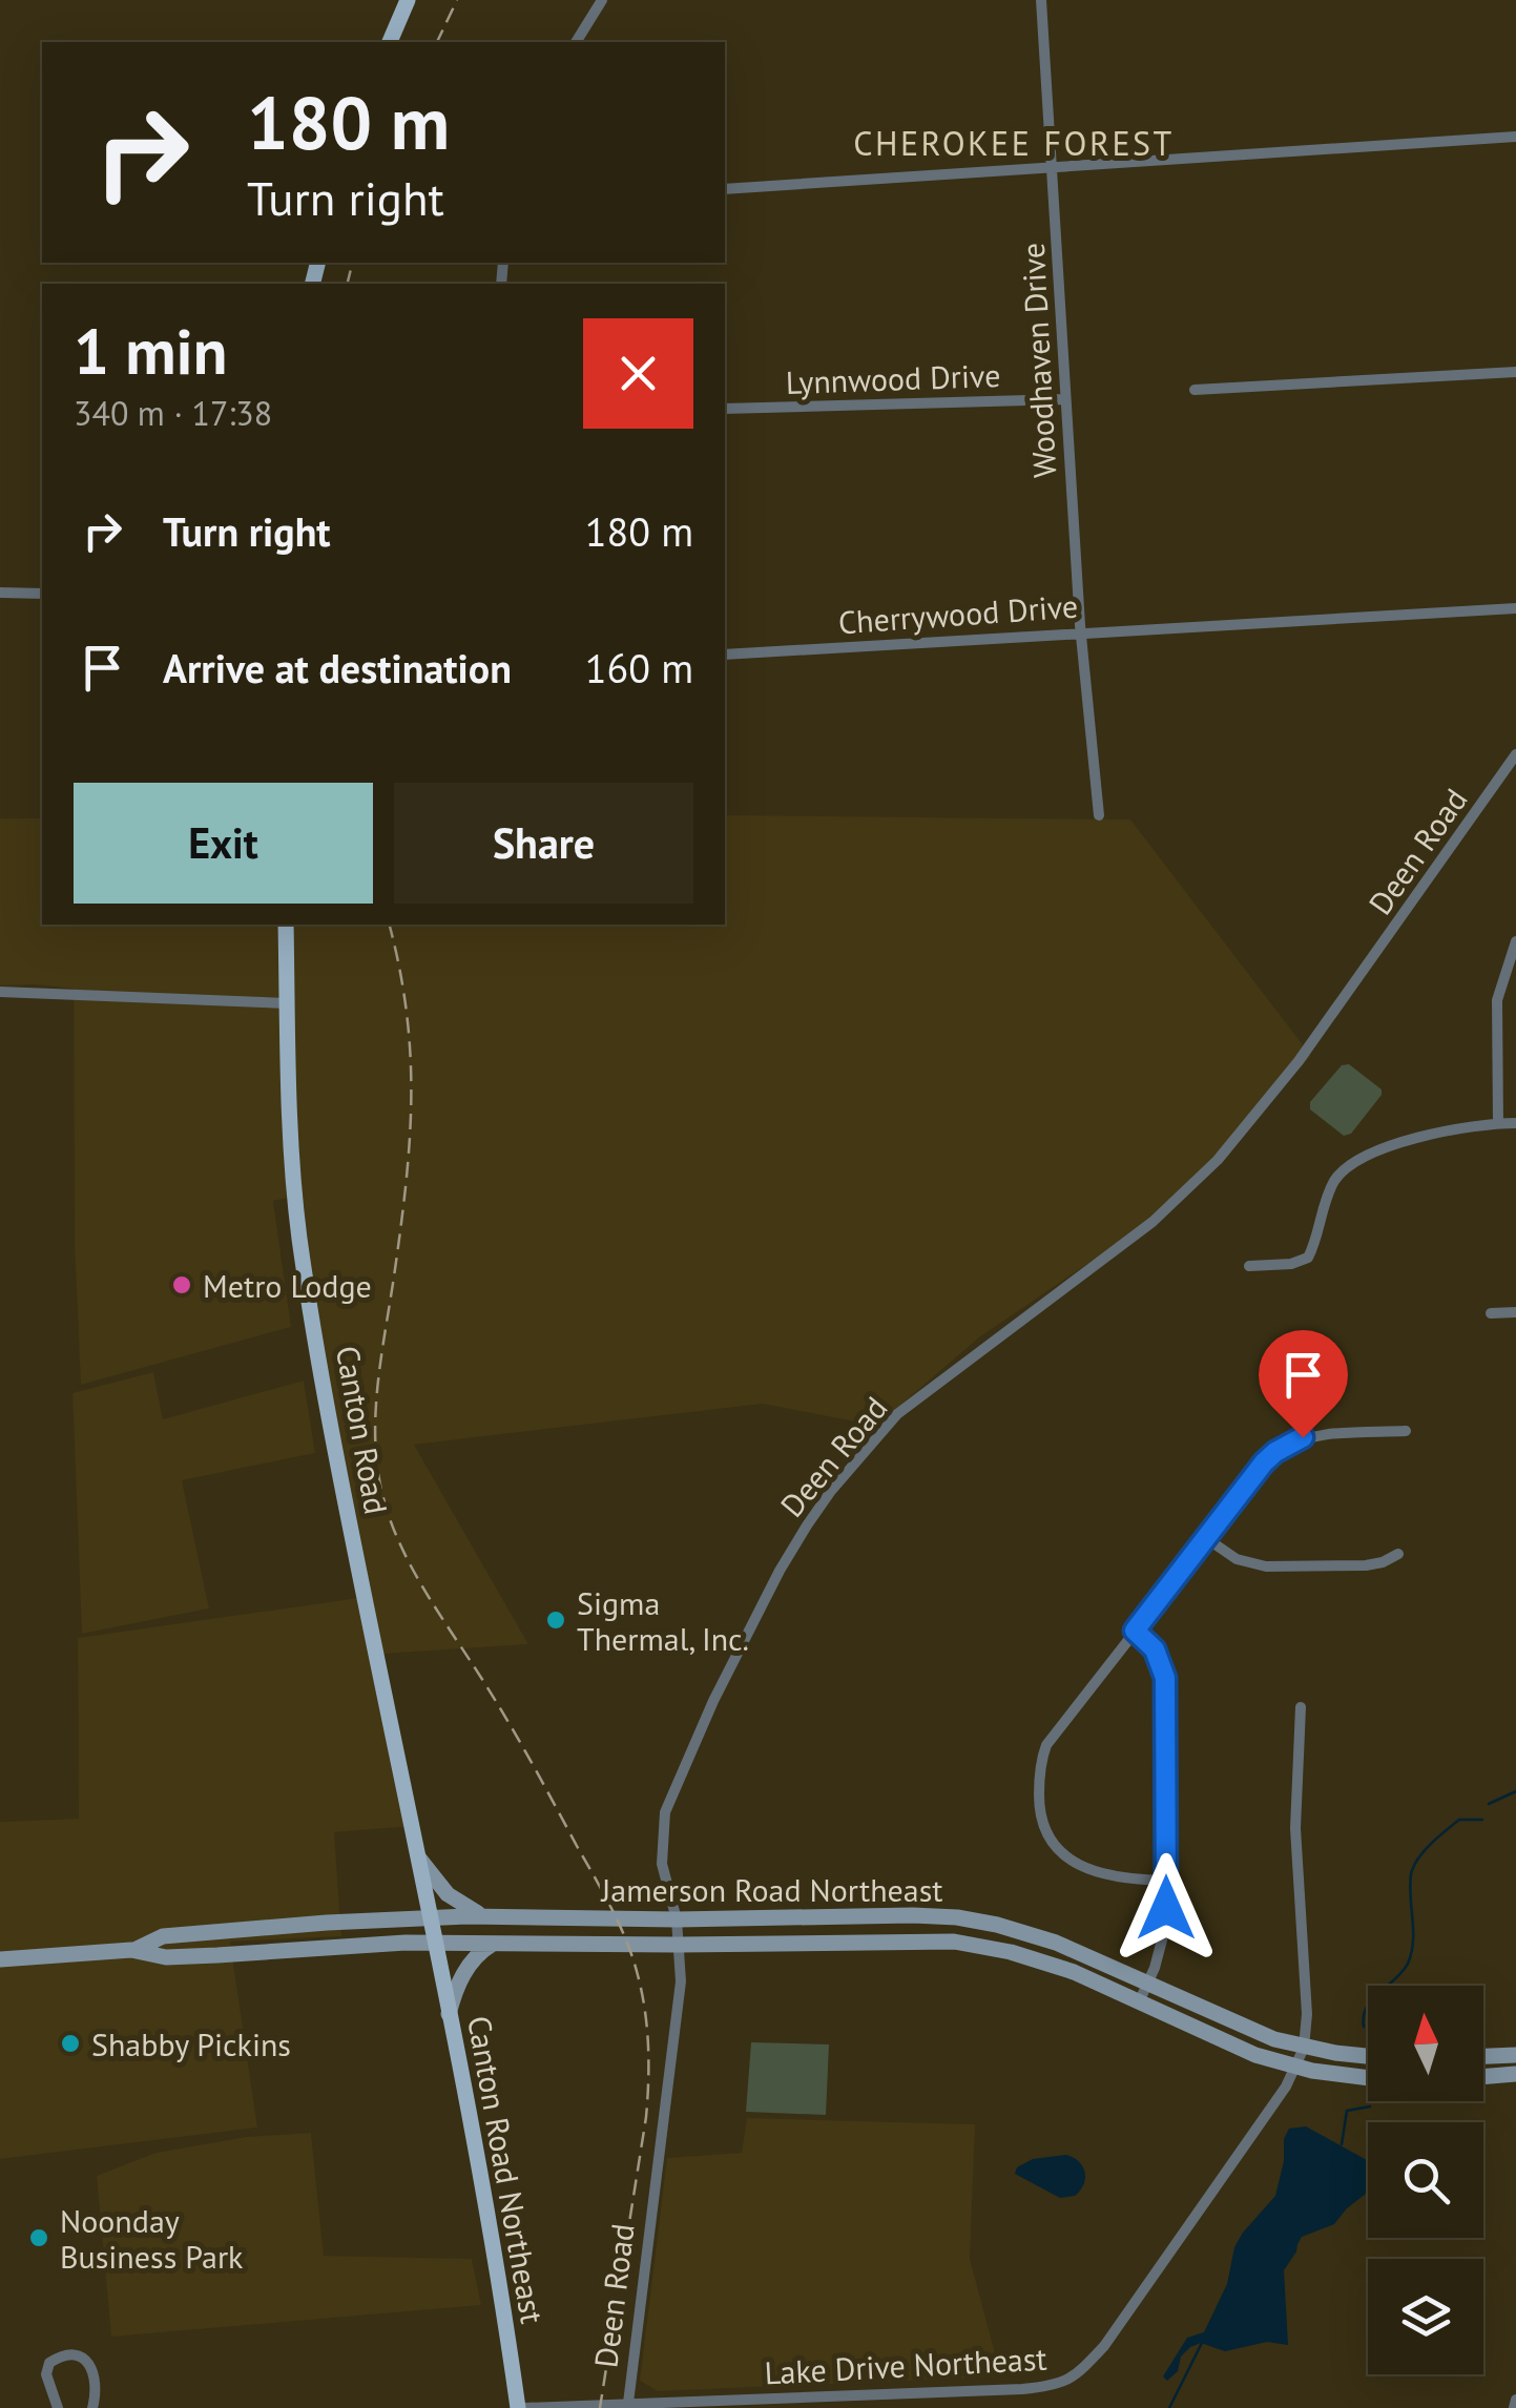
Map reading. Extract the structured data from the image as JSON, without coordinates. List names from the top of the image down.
{
  "streets": {
    "main road": ["Canton Road", "Canton Road Northeast"],
    "street": [
      "Woodhaven Drive",
      "Lynnwood Drive",
      "Cherrywood Drive",
      "Deen Road",
      "Jamerson Road Northeast",
      "Lake Drive Northeast"
    ]
  },
  "crossings": [
    ["Woodhaven Drive", "Lynnwood Drive"],
    ["Woodhaven Drive", "Cherrywood Drive"],
    ["Deen Road", "Jamerson Road Northeast"],
    ["Deen Road", "Lake Drive Northeast"],
    ["Canton Road", "Jamerson Road Northeast"],
    ["Canton Road", "Canton Road Northeast"],
    ["Jamerson Road Northeast", "Canton Road Northeast"],
    ["Jamerson Road Northeast", "Lake Drive Northeast"],
    ["Canton Road Northeast", "Lake Drive Northeast"]
  ],
  "districts": ["CHEROKEE FOREST"],
  "places": [
    "Metro Lodge",
    "Sigma Thermal, Inc.",
    "Shabby Pickins",
    "Noonday Business Park"
  ],
  "north": "top",
  "page": {
    "turn": ["180 m", "Turn right"],
    "heading": ["1 min", "340 m · 17:38"],
    "list": [
      {
        "name": "Turn right",
        "value": "180 m"
      },
      {
        "name": "Arrive at destination",
        "value": "160 m"
      }
    ],
    "buttons": ["Exit", "Share"]
  }
}
